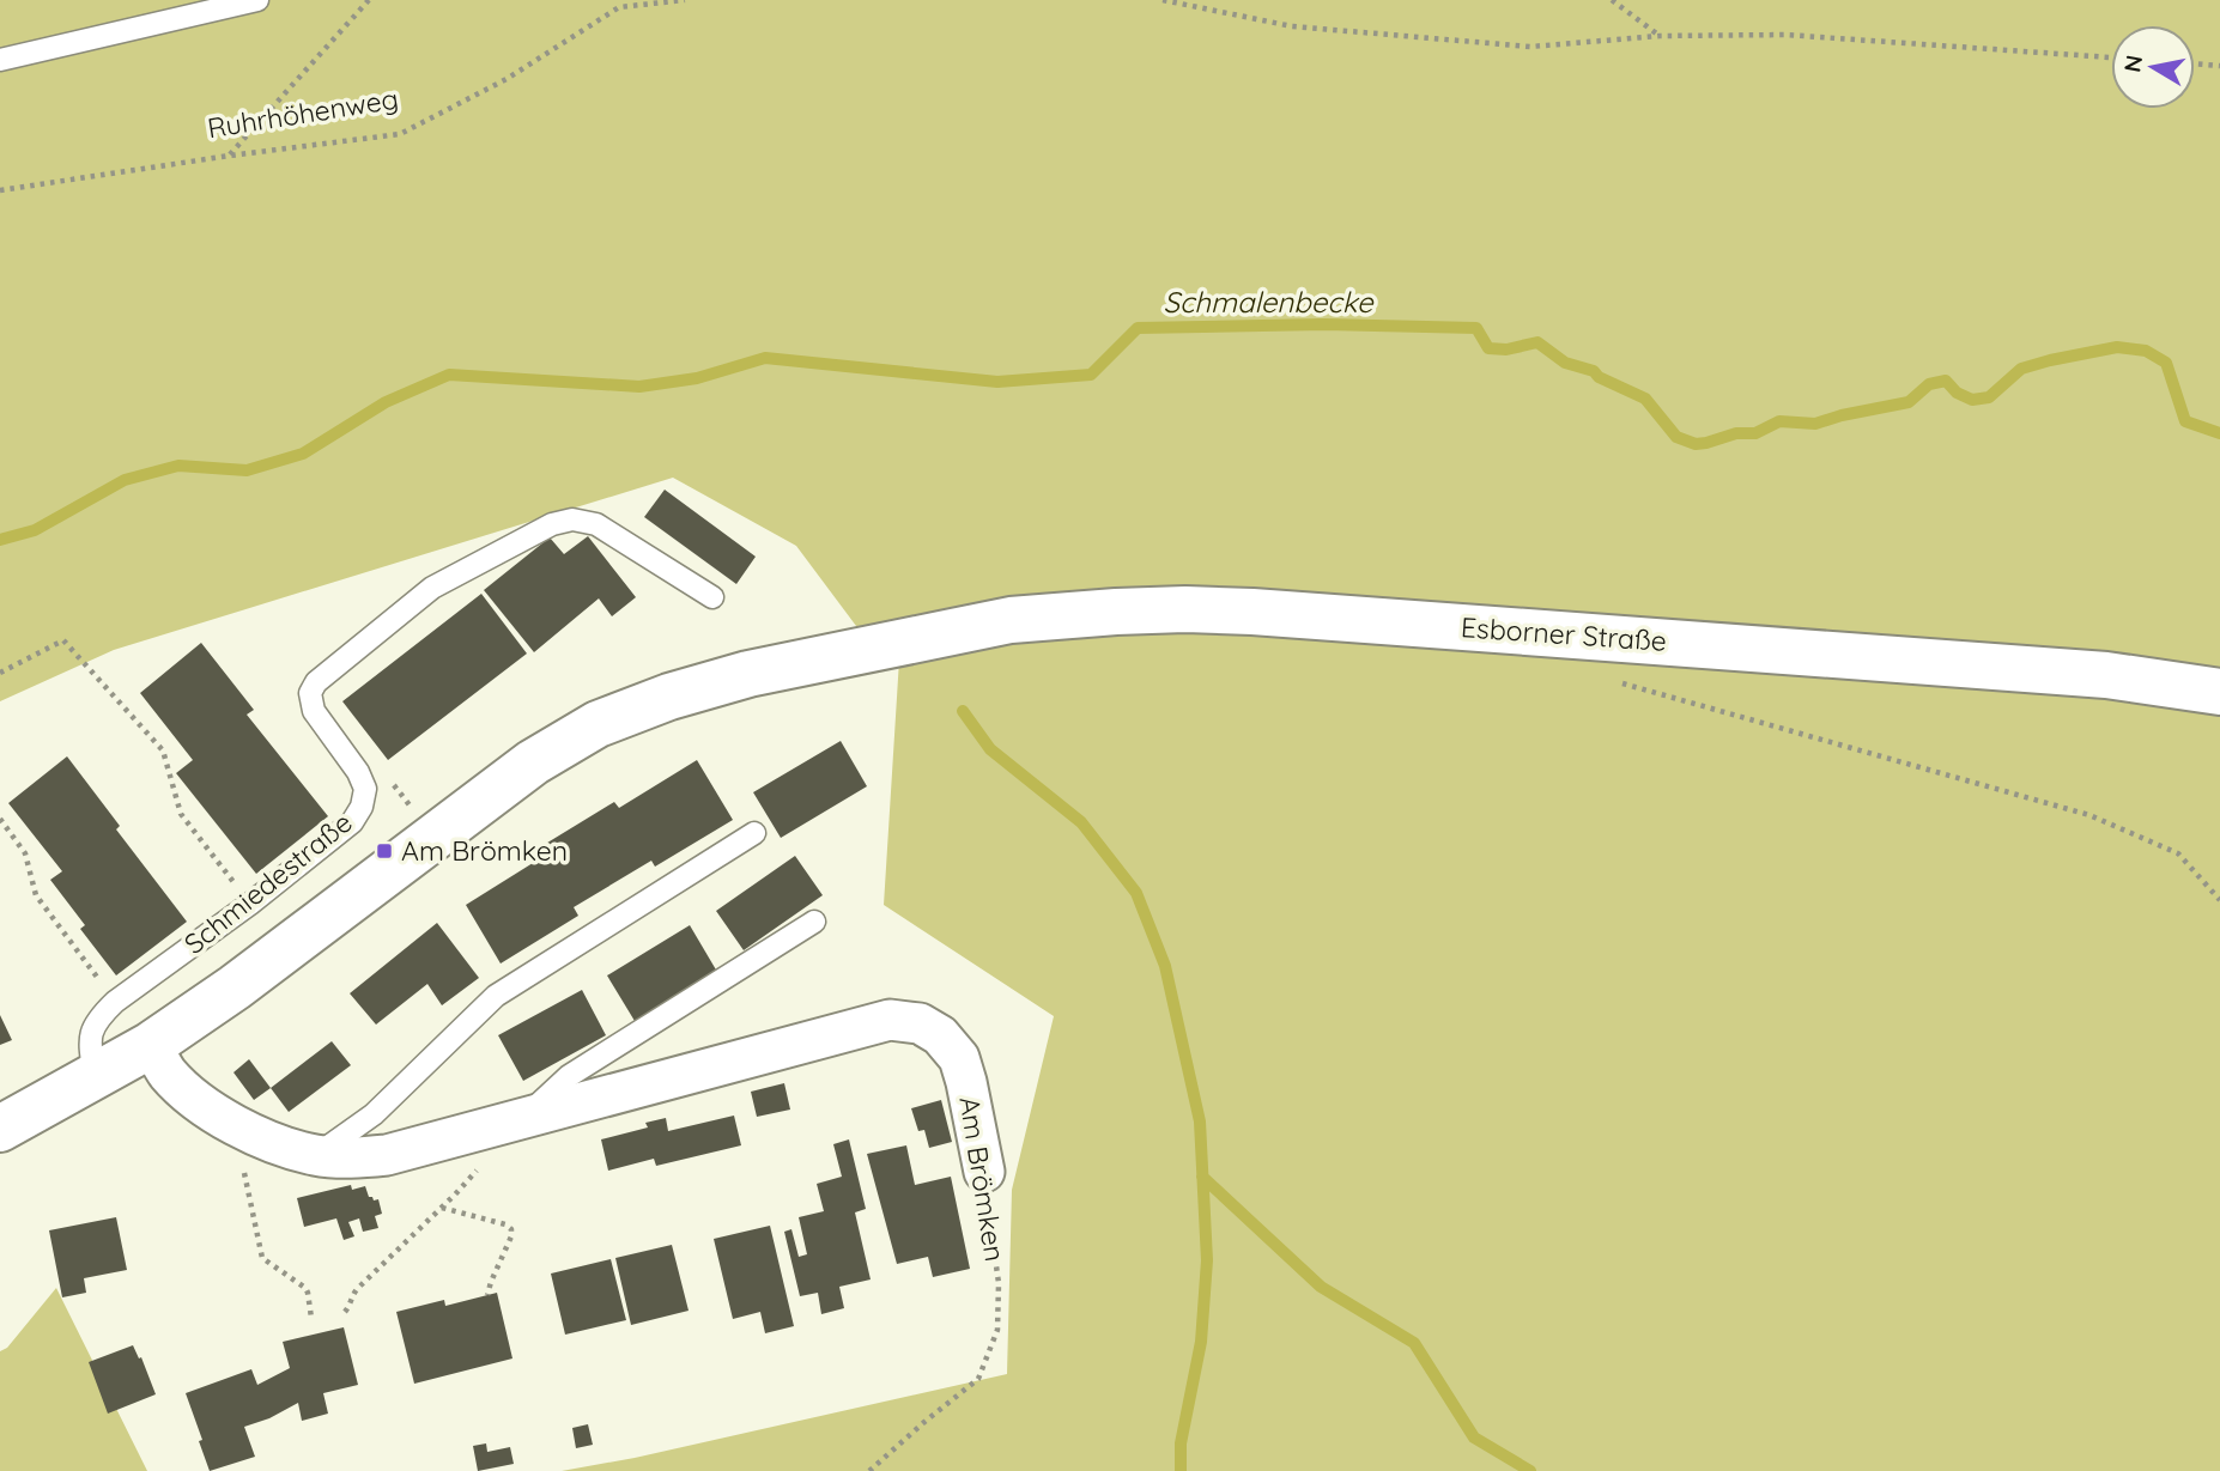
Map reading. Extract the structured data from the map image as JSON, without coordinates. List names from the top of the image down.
{
  "streets": {
    "main road": ["Esborner Straße"],
    "street": ["Am Brömken"],
    "lane": ["Schmiedestraße"],
    "path": ["Ruhrhöhenweg"]
  },
  "crossings": [
    ["Esborner Straße", "Am Brömken"]
  ],
  "water": ["Schmalenbecke"],
  "places": {
    "transit": ["Am Brömken"]
  },
  "north": "left"
}
